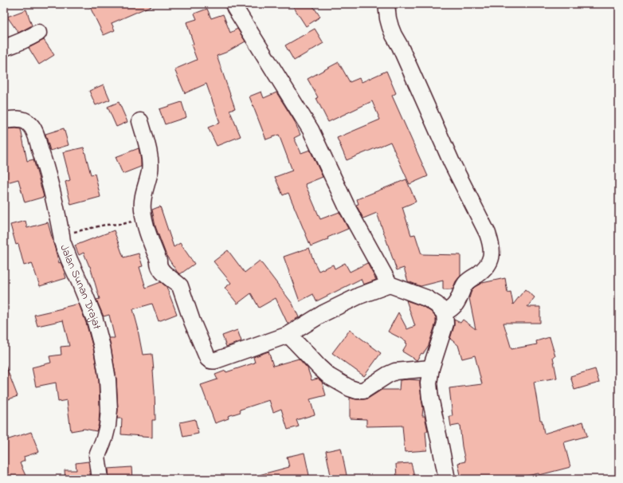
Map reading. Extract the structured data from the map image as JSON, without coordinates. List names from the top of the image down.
{
  "streets": {
    "street": ["Jalan Sunan Drajat"]
  }
}
